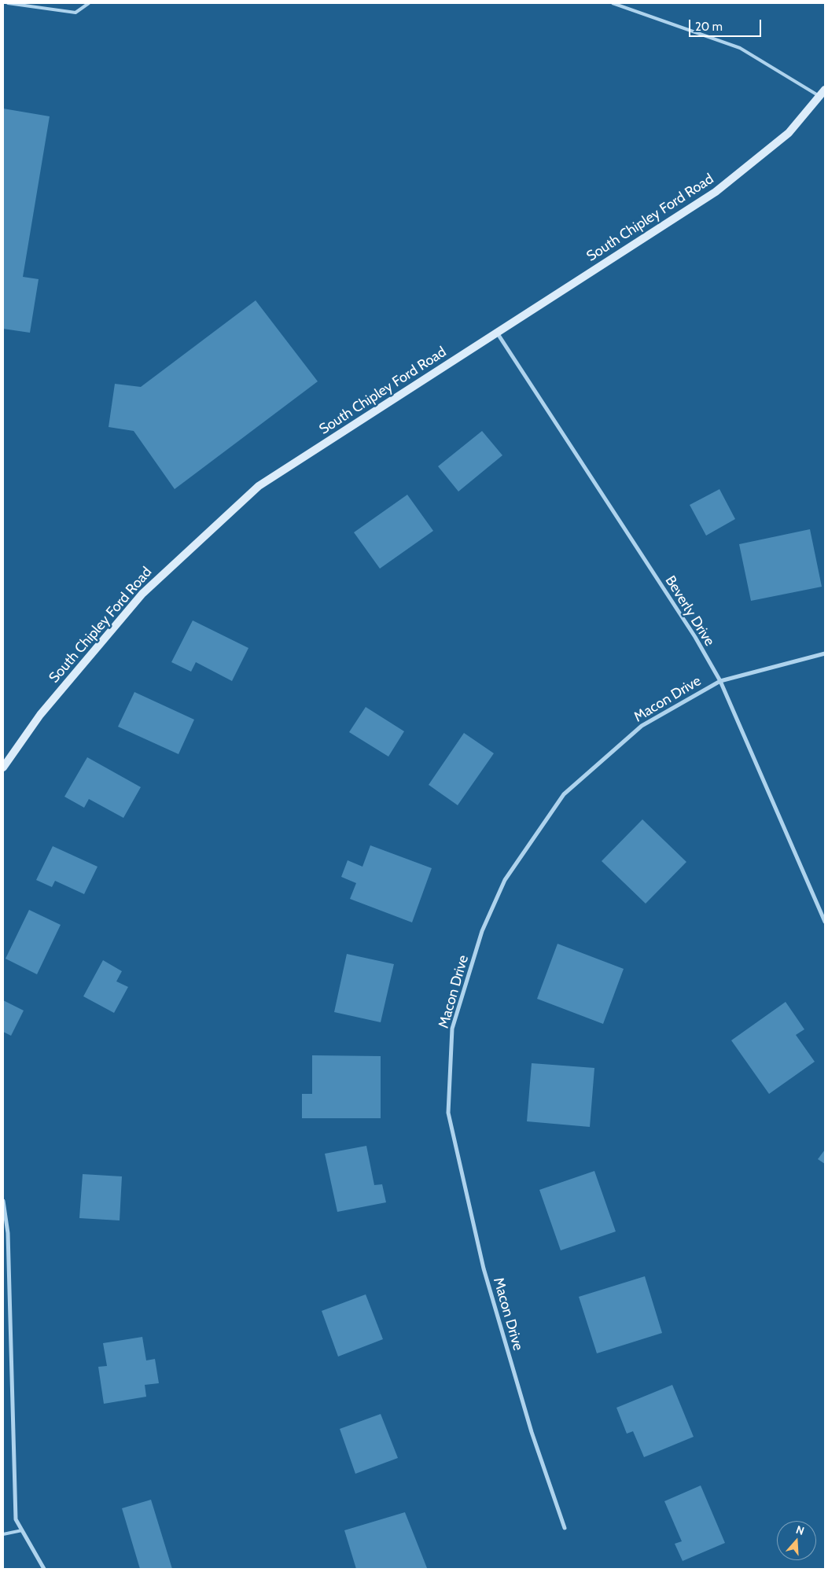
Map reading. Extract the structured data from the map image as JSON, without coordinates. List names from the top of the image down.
{
  "streets": {
    "street": ["South Chipley Ford Road", "Beverly Drive", "Macon Drive"]
  },
  "crossings": [
    ["South Chipley Ford Road", "Beverly Drive"],
    ["Beverly Drive", "Macon Drive"]
  ],
  "scale_bar": "20 m",
  "north": "top"
}
